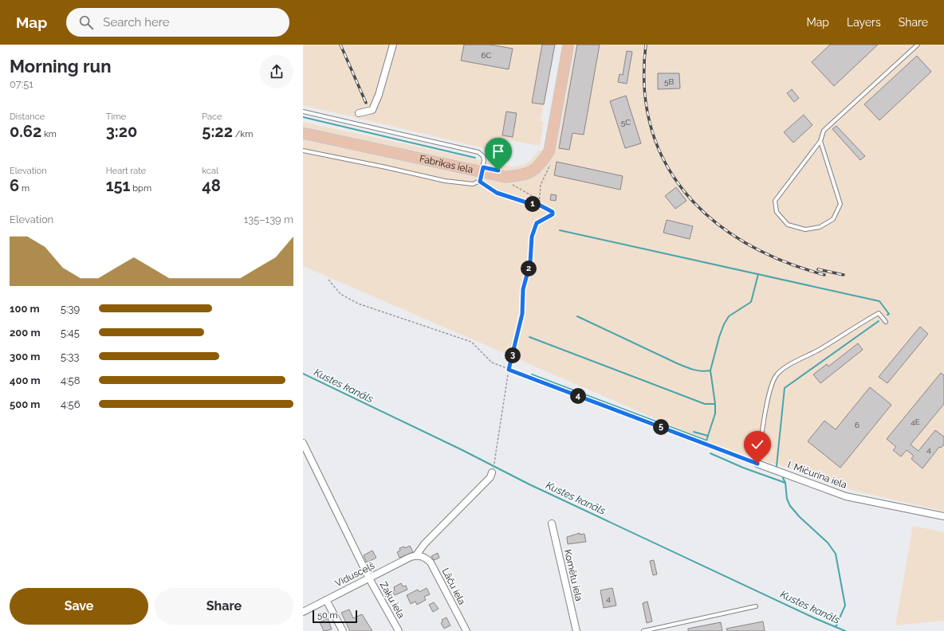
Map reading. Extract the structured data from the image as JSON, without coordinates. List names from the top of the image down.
{
  "streets": {
    "main road": ["Fabrikas iela"],
    "street": [
      "I. Mičurina iela",
      "Vidusceļš",
      "Komētu iela",
      "Lāču iela",
      "Zaķu iela"
    ]
  },
  "crossings": [
    ["Vidusceļš", "Lāču iela"],
    ["Vidusceļš", "Zaķu iela"]
  ],
  "water": ["Kustes kanāls"],
  "house_numbers": [
    "6C",
    "5B",
    "5C",
    "4E",
    "6",
    "4",
    "4"
  ],
  "scale_bar": "50 m",
  "page": {
    "header": "Map",
    "search": "Search here",
    "nav": ["Map", "Layers", "Share"],
    "heading": ["Morning run", "07:51"],
    "stats": [
      ["Distance", "0.62 km"],
      ["Time", "3:20"],
      ["Pace", "5:22 /km"],
      ["Elevation", "6 m"],
      ["Heart rate", "151 bpm"],
      ["kcal", "48"]
    ],
    "pins": [
      "1",
      "2",
      "3",
      "4",
      "5"
    ],
    "chart": ["Elevation", "135–139 m"],
    "list": [
      {
        "name": "100 m",
        "note": "5:39"
      },
      {
        "name": "200 m",
        "note": "5:45"
      },
      {
        "name": "300 m",
        "note": "5:33"
      },
      {
        "name": "400 m",
        "note": "4:58"
      },
      {
        "name": "500 m",
        "note": "4:56"
      }
    ],
    "buttons": ["Save", "Share"],
    "scale": "50 m"
  }
}
